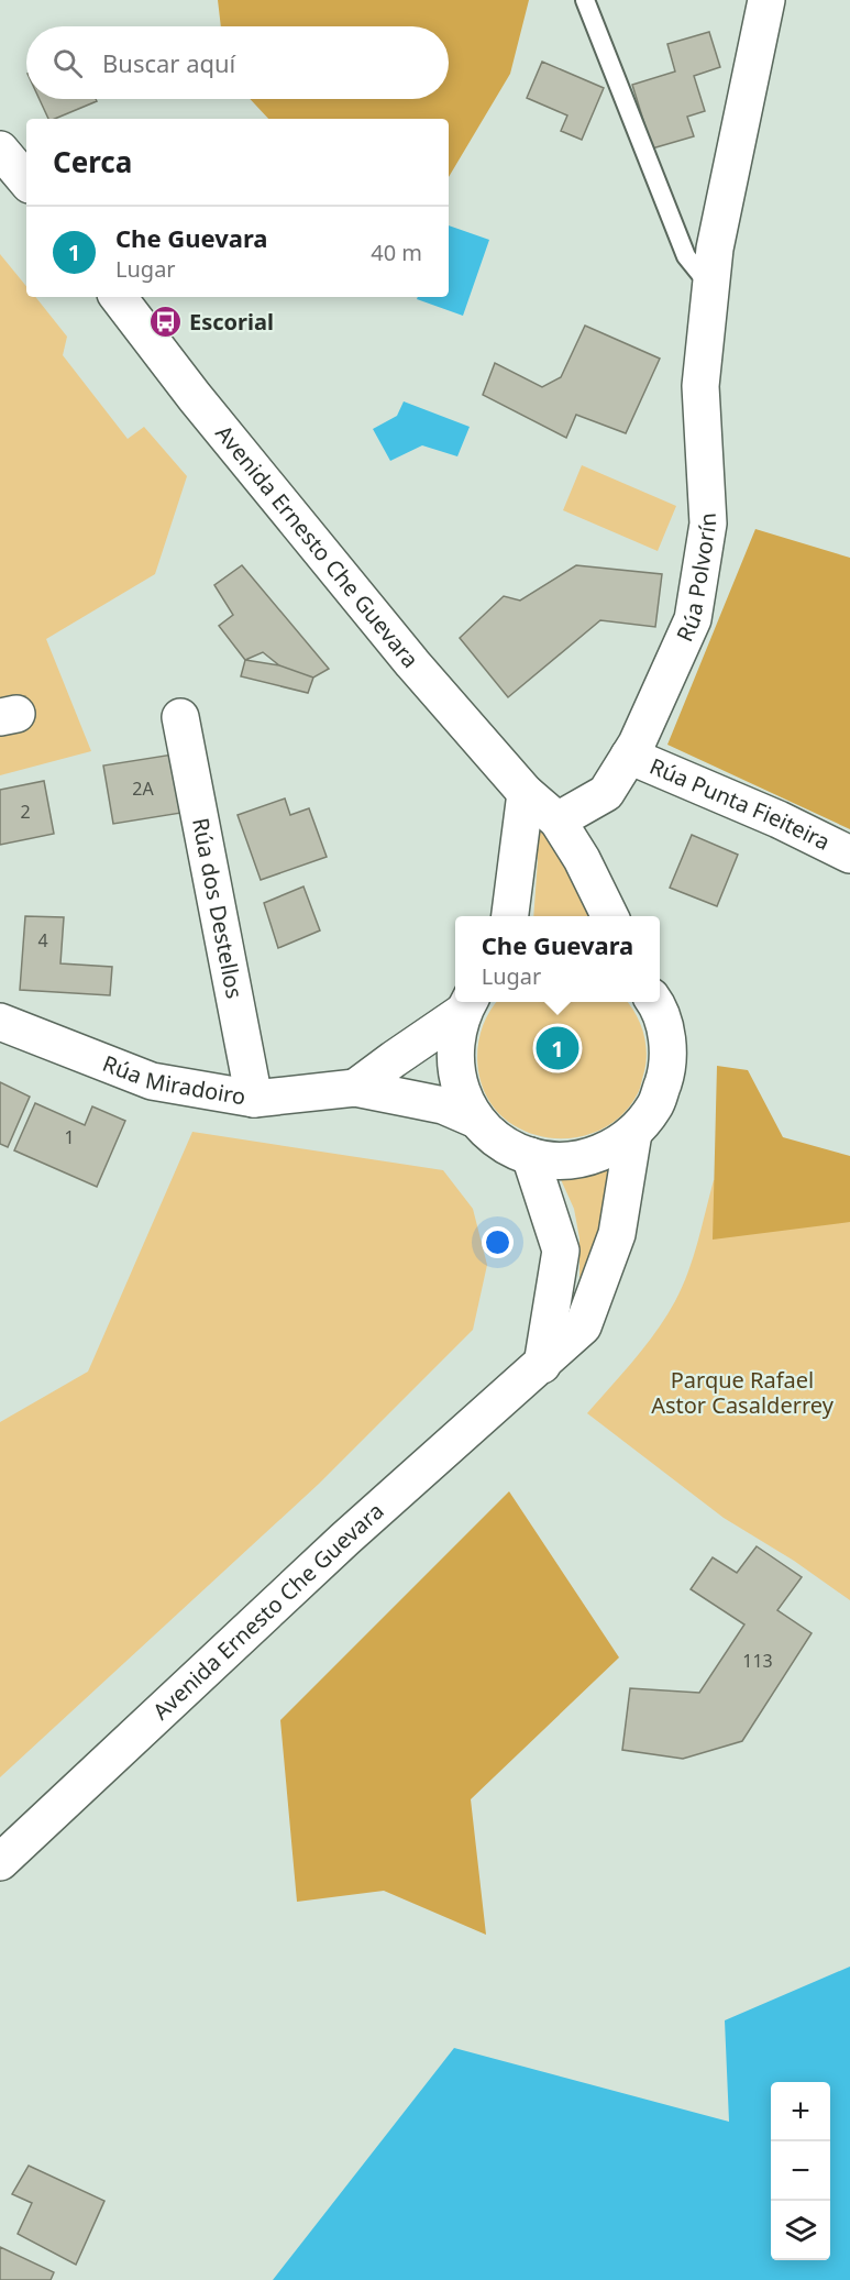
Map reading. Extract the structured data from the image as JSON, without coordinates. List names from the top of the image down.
{
  "streets": {
    "main road": [
      "Avenida Ernesto Che Guevara",
      "Rúa Polvorín",
      "Rúa Punta Fieiteira",
      "Rúa dos Destellos",
      "Rúa Miradoiro"
    ]
  },
  "crossings": [
    ["Avenida Ernesto Che Guevara", "Rúa Polvorín"],
    ["Rúa Polvorín", "Rúa Punta Fieiteira"],
    ["Rúa dos Destellos", "Rúa Miradoiro"]
  ],
  "parks": ["Parque Rafael Astor Casalderrey"],
  "places": {
    "bus stop": ["Escorial"]
  },
  "house_numbers": [
    "2A",
    "2",
    "4",
    "1",
    "113"
  ],
  "page": {
    "search": "Buscar aquí",
    "heading": "Cerca",
    "list": [
      {
        "mark": "1",
        "name": "Che Guevara",
        "note": "Lugar",
        "value": "40 m"
      }
    ],
    "popup": ["Che Guevara", "Lugar"],
    "pins": "1",
    "map_buttons": ["+", "−"]
  }
}
